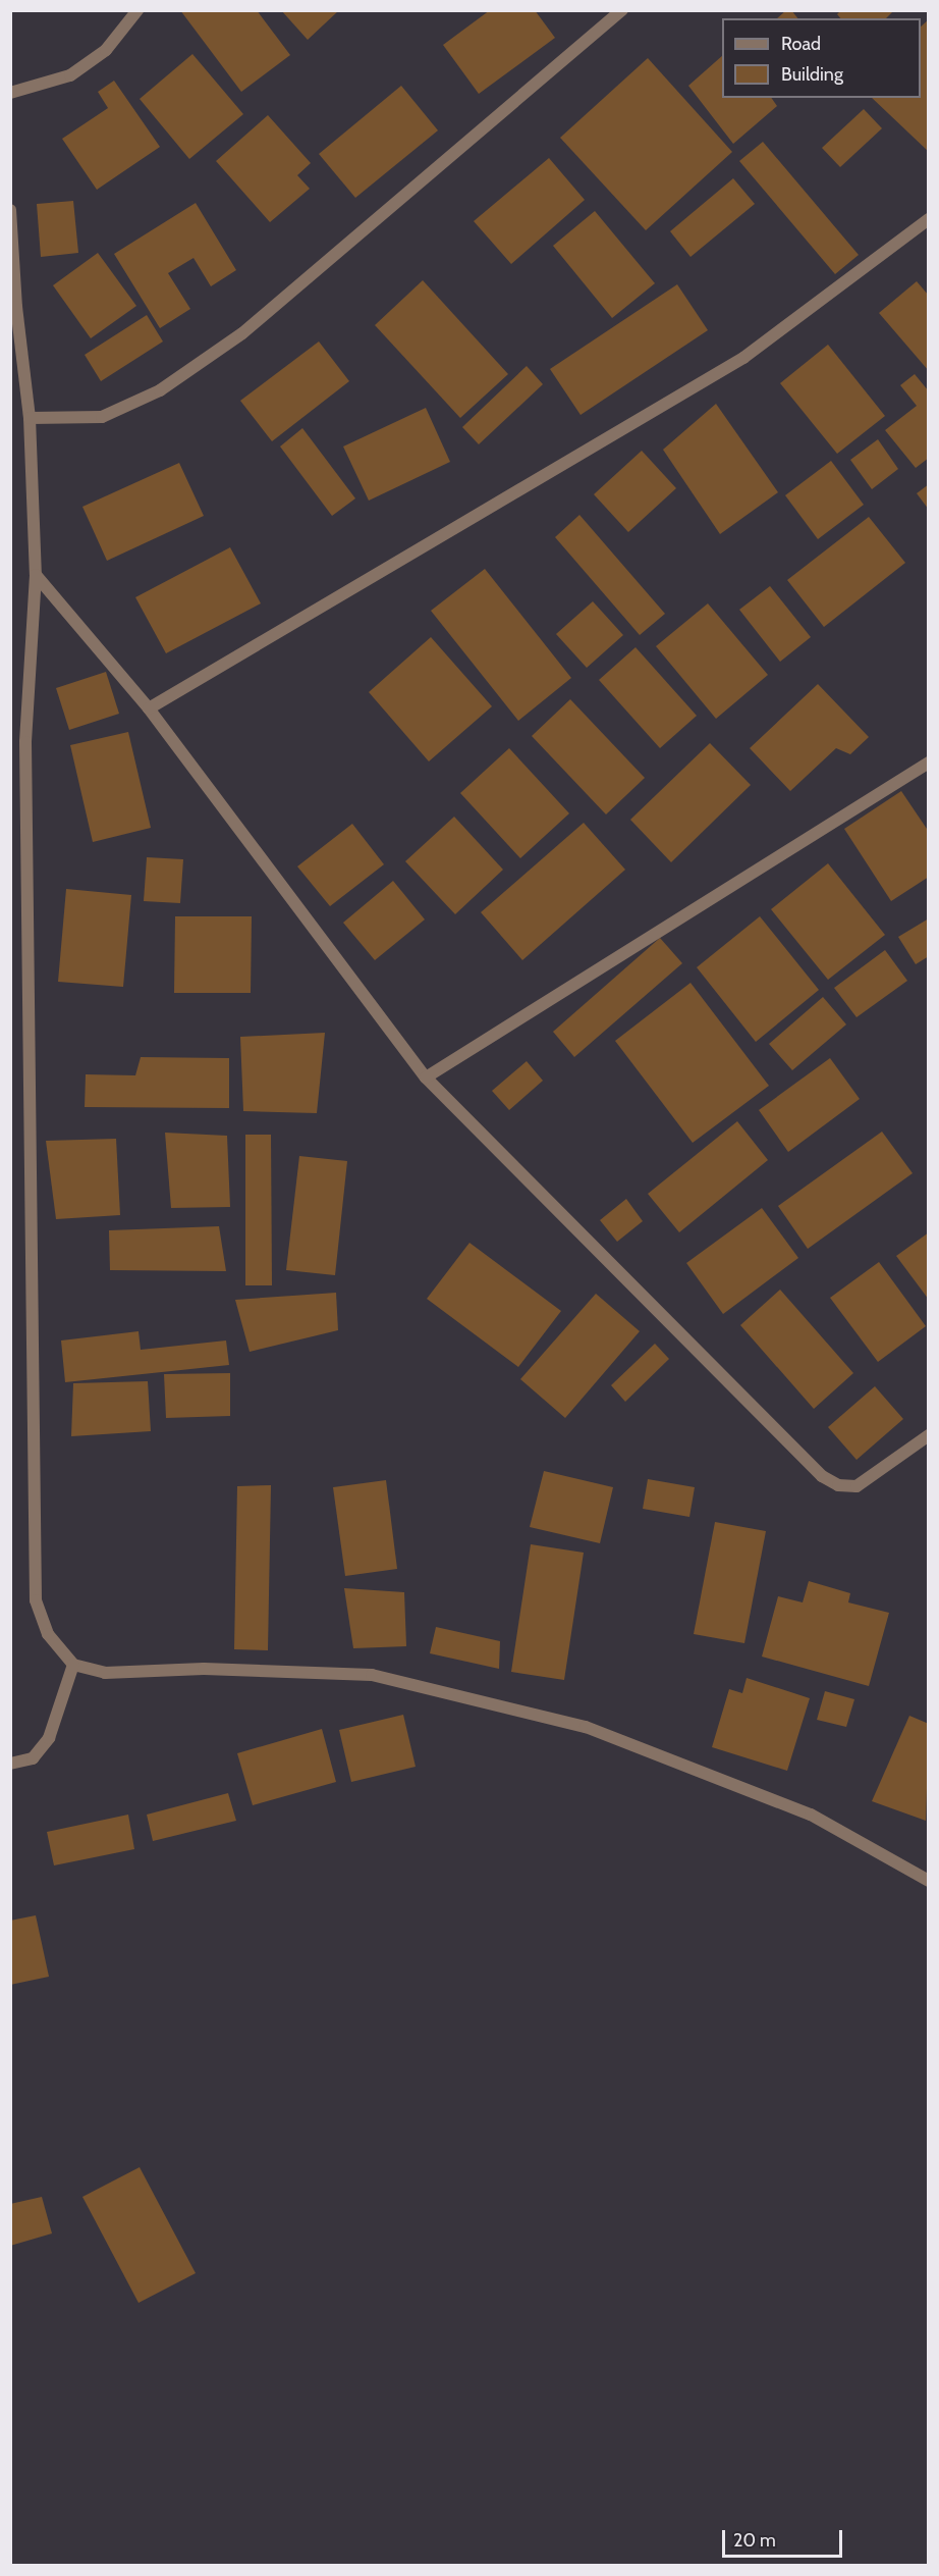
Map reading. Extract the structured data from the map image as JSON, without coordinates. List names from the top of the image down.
{
  "legend": ["Road", "Building"],
  "scale_bar": "20 m"
}
